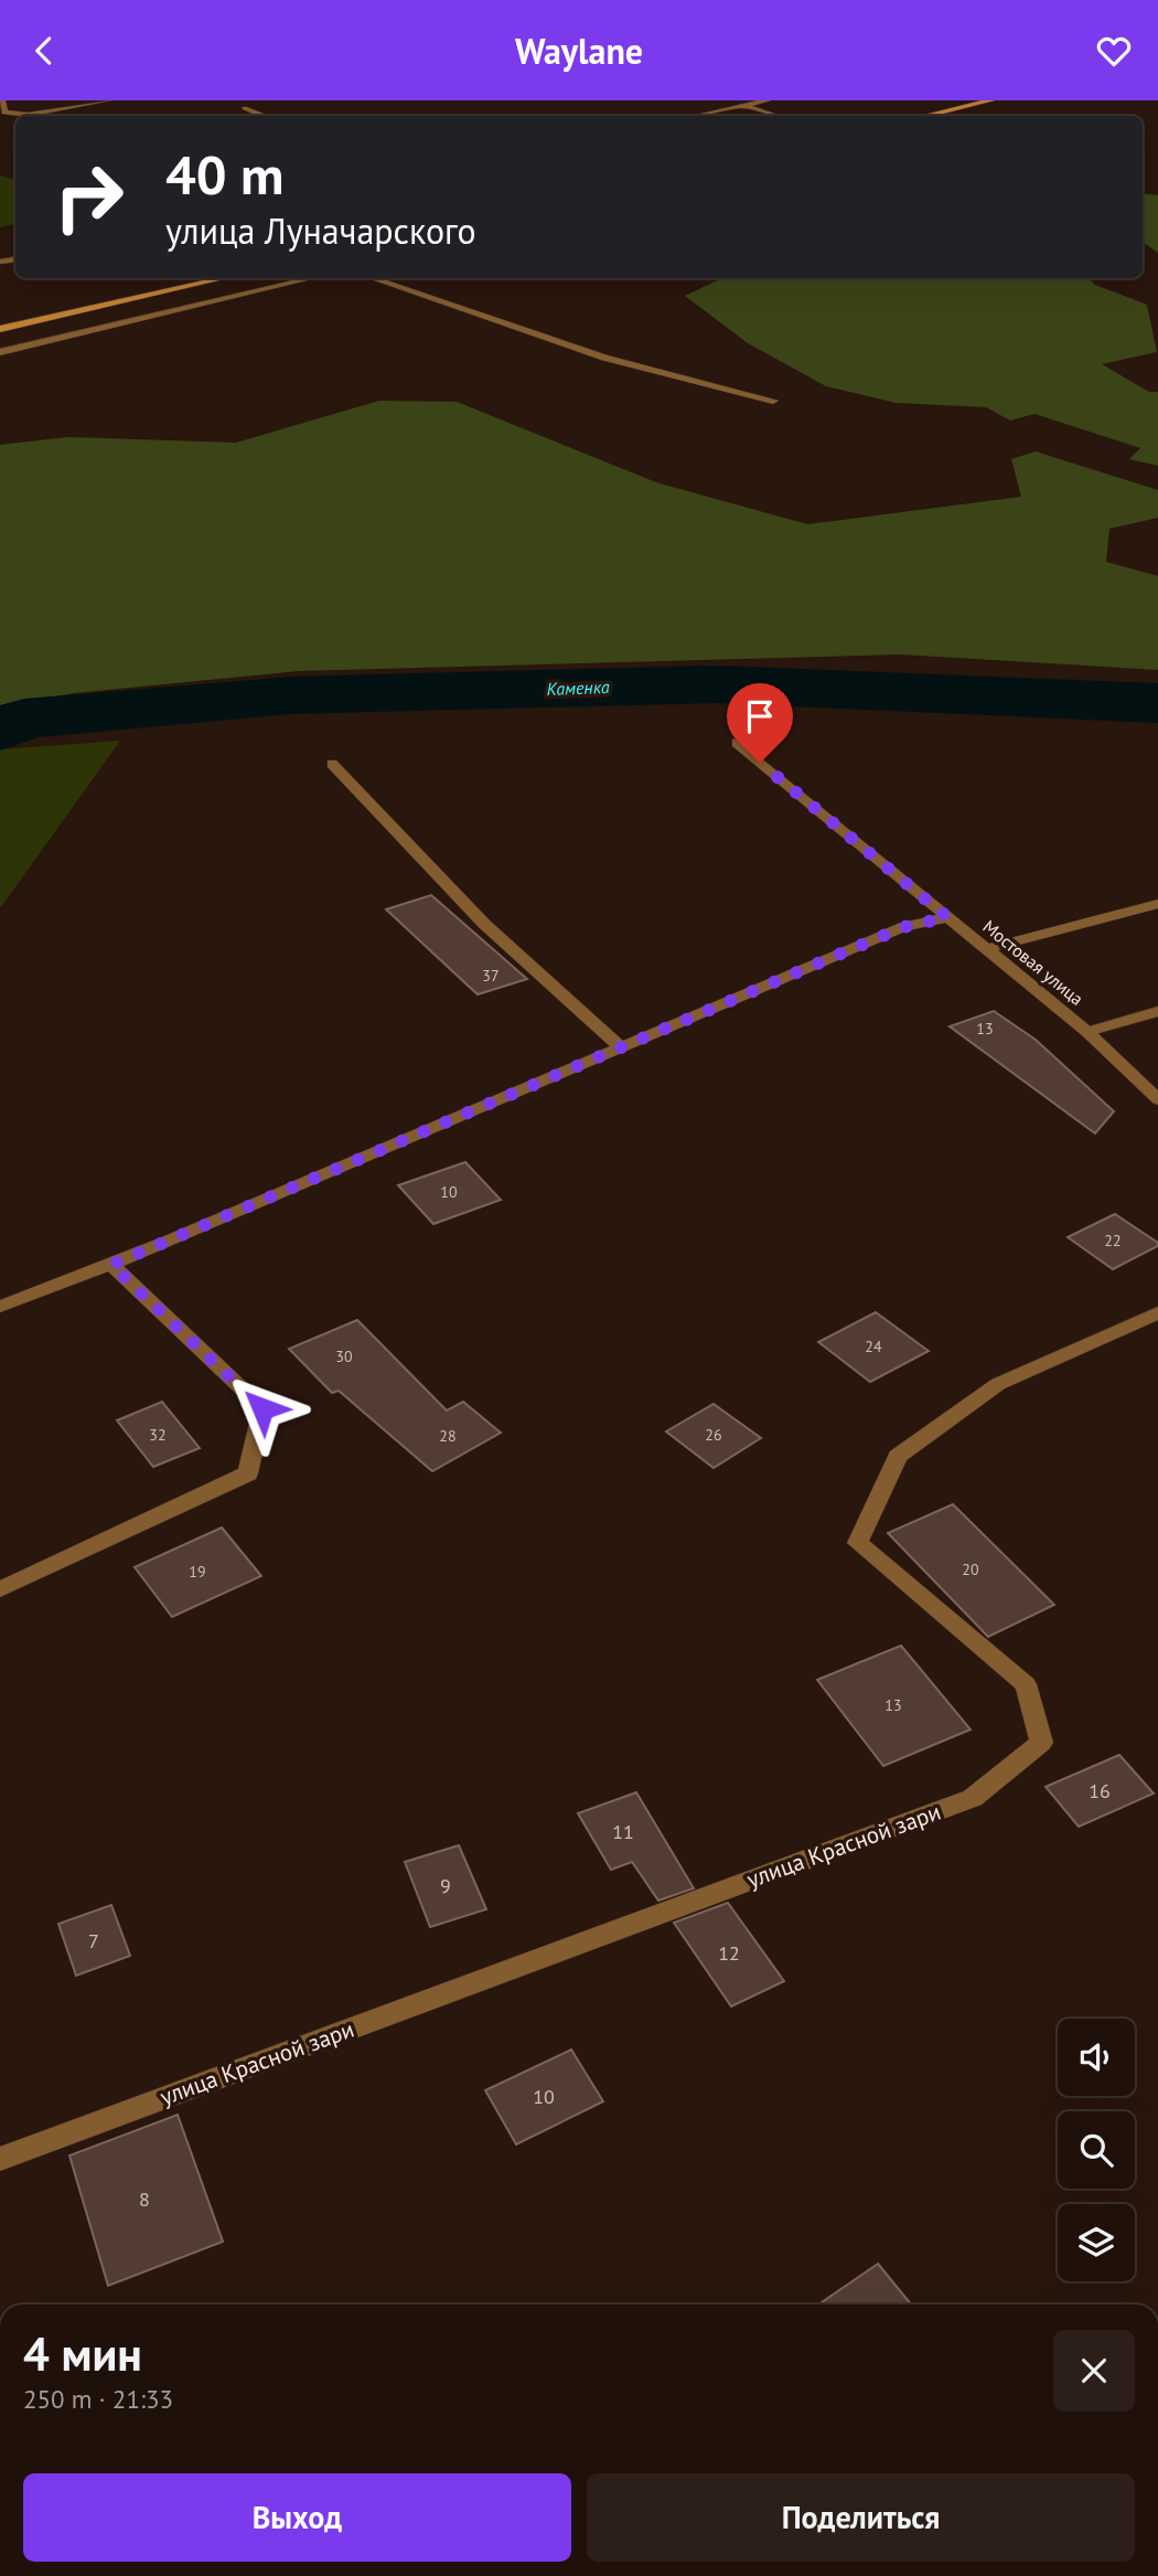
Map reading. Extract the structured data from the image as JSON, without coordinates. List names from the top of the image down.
{
  "streets": {
    "street": ["Мостовая улица", "улица Красной зари"]
  },
  "water": ["Каменка"],
  "house_numbers": [
    "37",
    "13",
    "10",
    "22",
    "24",
    "30",
    "32",
    "26",
    "28",
    "20",
    "19",
    "13",
    "16",
    "11",
    "9",
    "7",
    "12",
    "10",
    "8"
  ],
  "page": {
    "header": "Waylane",
    "turn": ["40 m", "улица Луначарского"],
    "heading": ["4 мин", "250 m · 21:33"],
    "buttons": ["Выход", "Поделиться"]
  }
}
